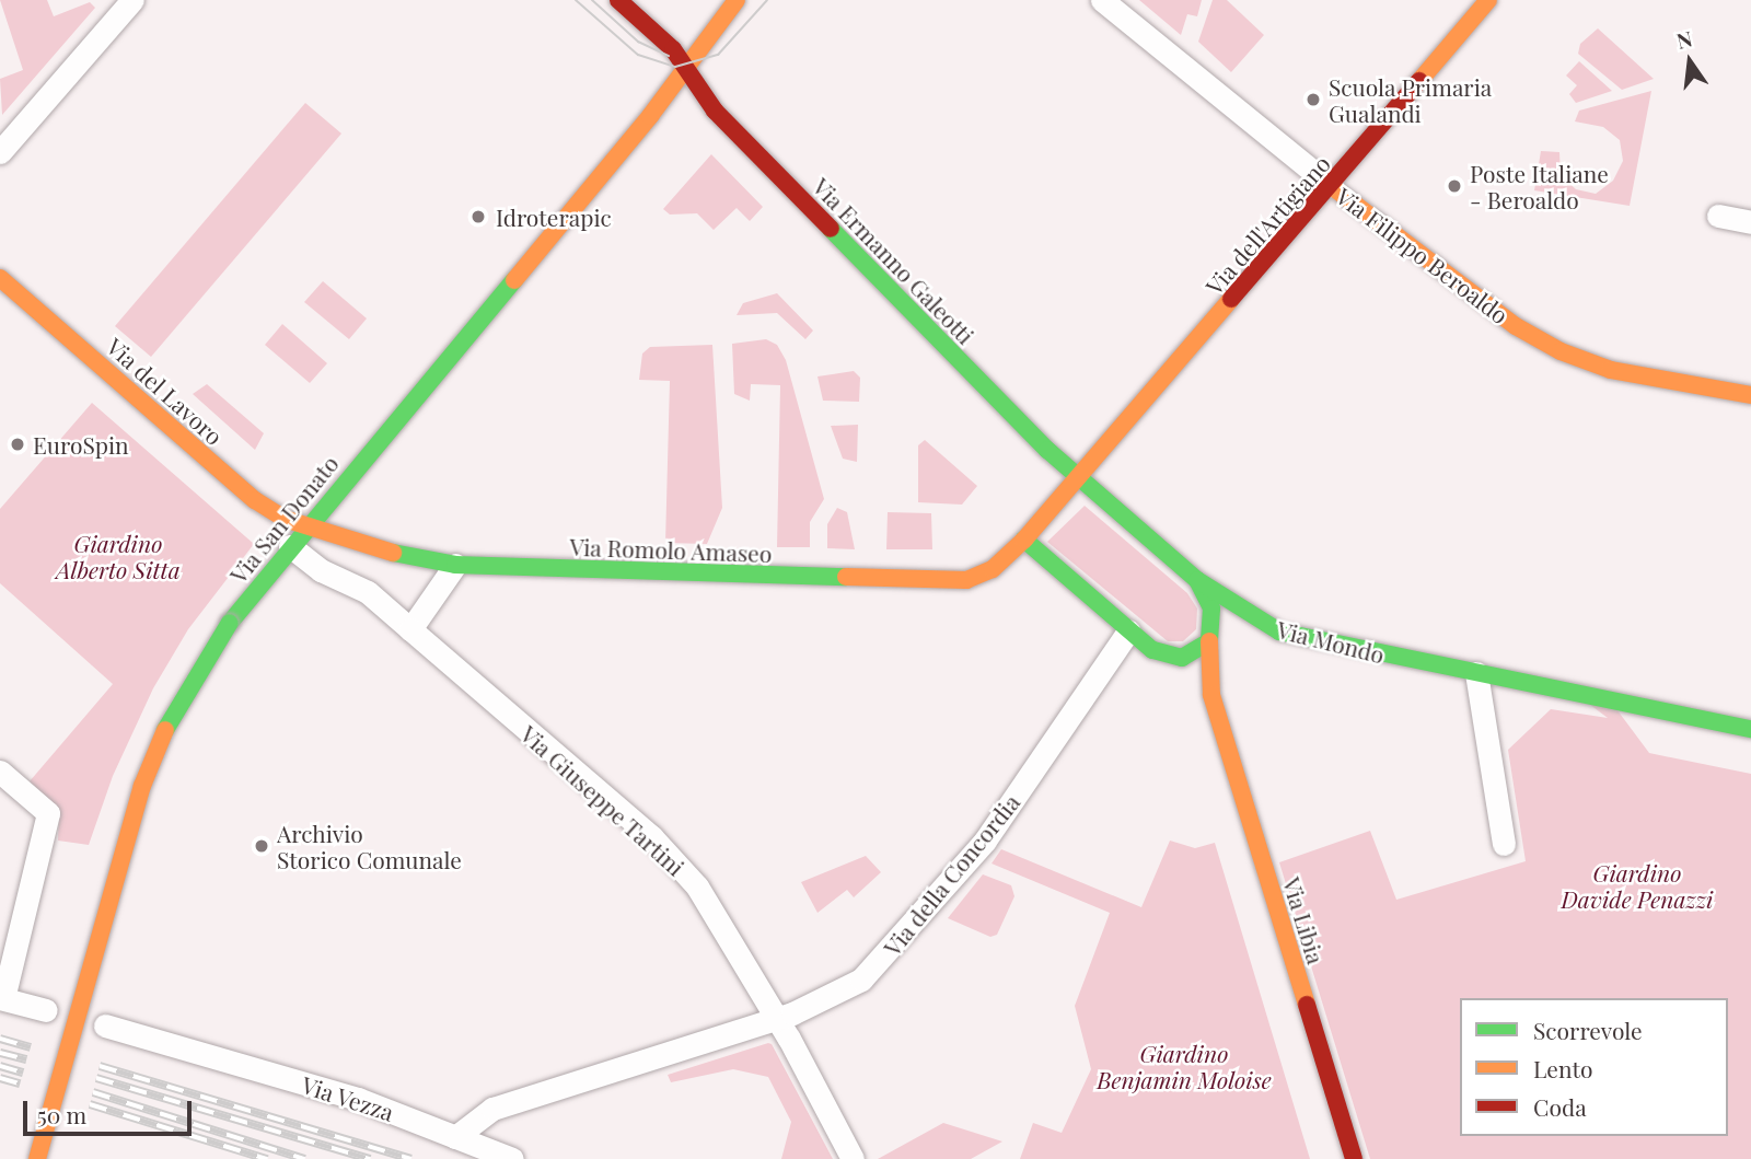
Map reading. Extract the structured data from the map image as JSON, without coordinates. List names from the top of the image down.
{
  "streets": {
    "main road": [
      "Via dell'Artigiano",
      "Via Filippo Beroaldo",
      "Via Ermanno Galeotti",
      "Via del Lavoro",
      "Via San Donato",
      "Via Romolo Amaseo",
      "Via Mondo",
      "Via Libia"
    ],
    "street": ["Via Giuseppe Tartini", "Via della Concordia", "Via Vezza"]
  },
  "crossings": [
    ["Via dell'Artigiano", "Via Filippo Beroaldo"],
    ["Via dell'Artigiano", "Via Ermanno Galeotti"],
    ["Via dell'Artigiano", "Via Romolo Amaseo"],
    ["Via dell'Artigiano", "Via Libia"],
    ["Via Ermanno Galeotti", "Via San Donato"],
    ["Via Ermanno Galeotti", "Via Mondo"],
    ["Via Ermanno Galeotti", "Via Libia"],
    ["Via del Lavoro", "Via San Donato"],
    ["Via del Lavoro", "Via Romolo Amaseo"],
    ["Via San Donato", "Via Romolo Amaseo"],
    ["Via San Donato", "Via Giuseppe Tartini"],
    ["Via Romolo Amaseo", "Via Libia"],
    ["Via Mondo", "Via Libia"],
    ["Via Giuseppe Tartini", "Via della Concordia"],
    ["Via della Concordia", "Via Libia"],
    ["Via della Concordia", "Via Vezza"]
  ],
  "parks": ["Giardino Alberto Sitta", "Giardino Davide Penazzi", "Giardino Benjamin Moloise"],
  "places": [
    "Scuola Primaria Gualandi",
    "Poste Italiane - Beroaldo",
    "Idroterapic",
    "EuroSpin",
    "Archivio Storico Comunale"
  ],
  "legend": ["Scorrevole", "Lento", "Coda"],
  "scale_bar": "50 m",
  "north": "top"
}
